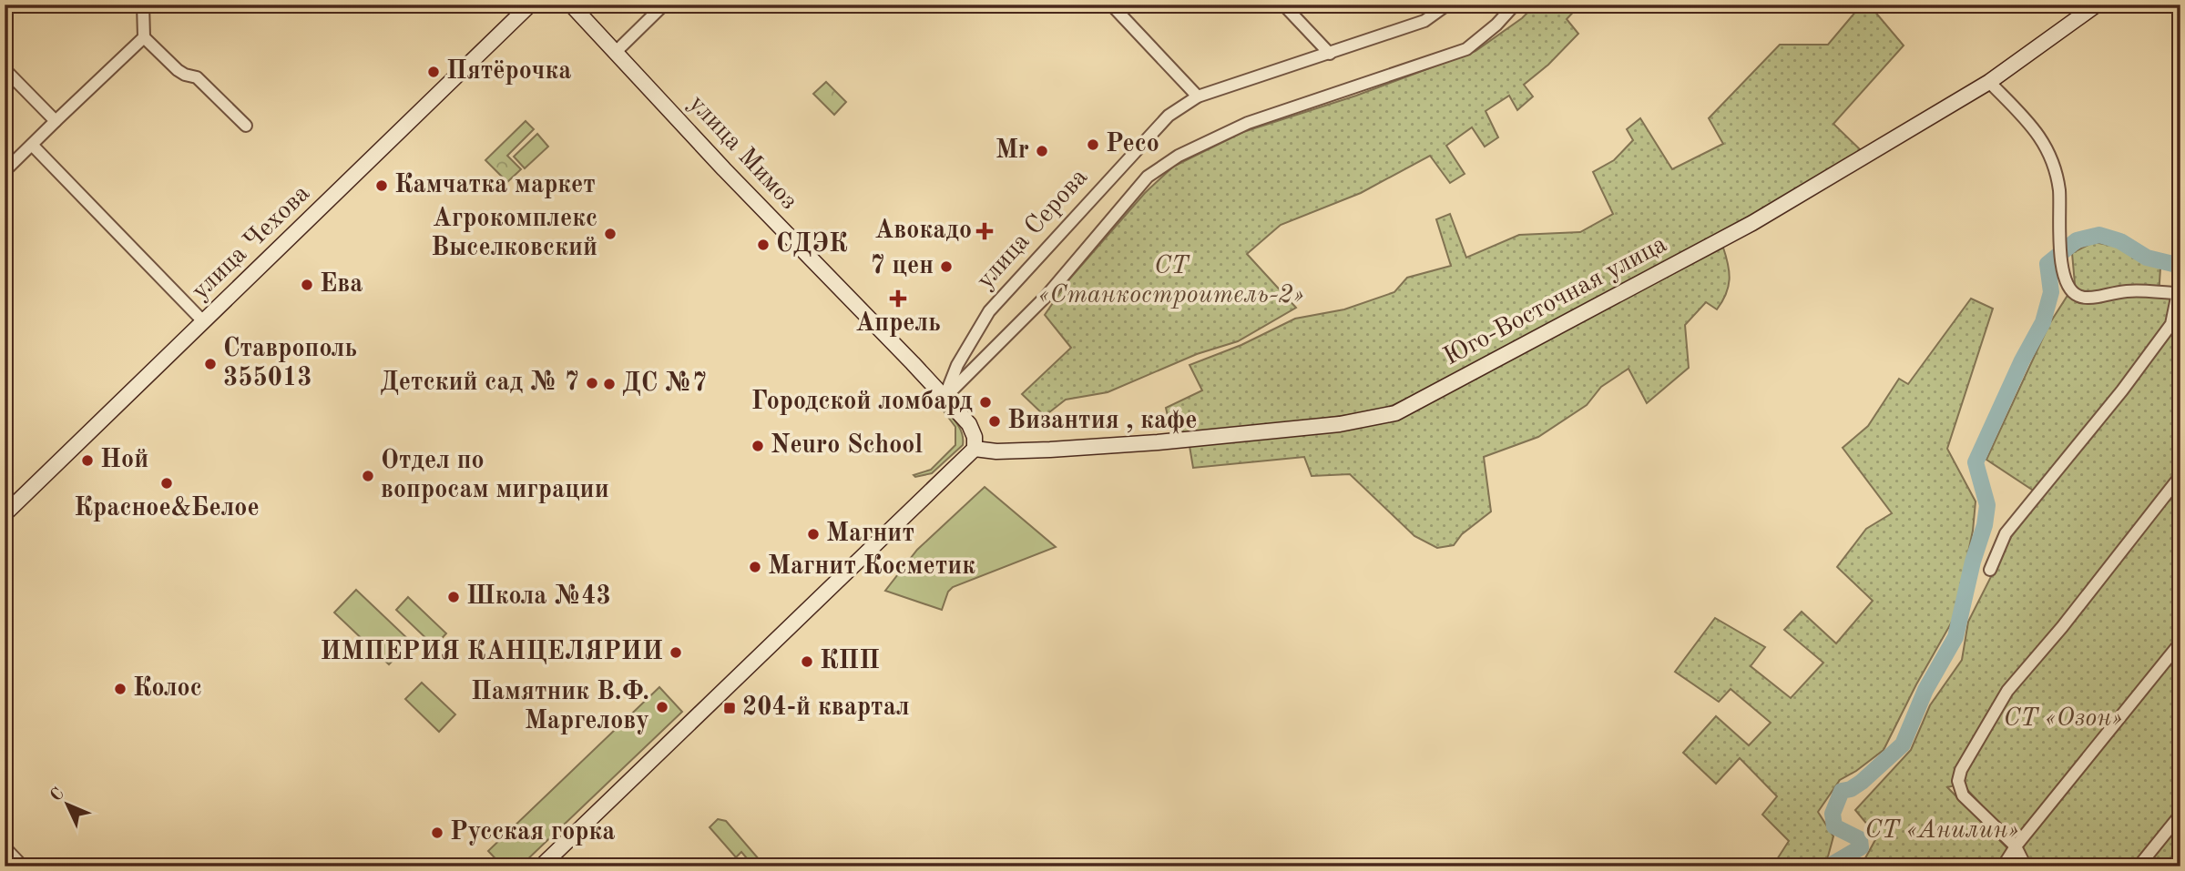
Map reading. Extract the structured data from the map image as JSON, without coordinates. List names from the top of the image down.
{
  "streets": {
    "street": [
      "улица Мимоз",
      "улица Серова",
      "улица Чехова",
      "Юго-Восточная улица"
    ]
  },
  "crossings": [
    ["улица Мимоз", "улица Серова"],
    ["улица Мимоз", "Юго-Восточная улица"]
  ],
  "parks": ["СТ «Станкостроитель-2»", "СТ «Озон»", "СТ «Анилин»"],
  "places": {
    "other": [
      "Пятёрочка",
      "Ресо",
      "Mr",
      "Камчатка маркет",
      "Агрокомплекс Выселковский",
      "СДЭК",
      "7 цен",
      "Ева",
      "Ставрополь 355013",
      "Детский сад № 7",
      "ДС №7",
      "Городской ломбард",
      "Византия , кафе",
      "Neuro School",
      "Ной",
      "Отдел по вопросам миграции",
      "Красное&Белое",
      "Магнит",
      "Магнит Косметик",
      "Школа №43",
      "ИМПЕРИЯ КАНЦЕЛЯРИИ",
      "КПП",
      "Колос",
      "Памятник В.Ф. Маргелову",
      "Русская горка"
    ],
    "health": ["Авокадо", "Апрель"],
    "transit": ["204-й квартал"]
  },
  "north": "top left"
}
